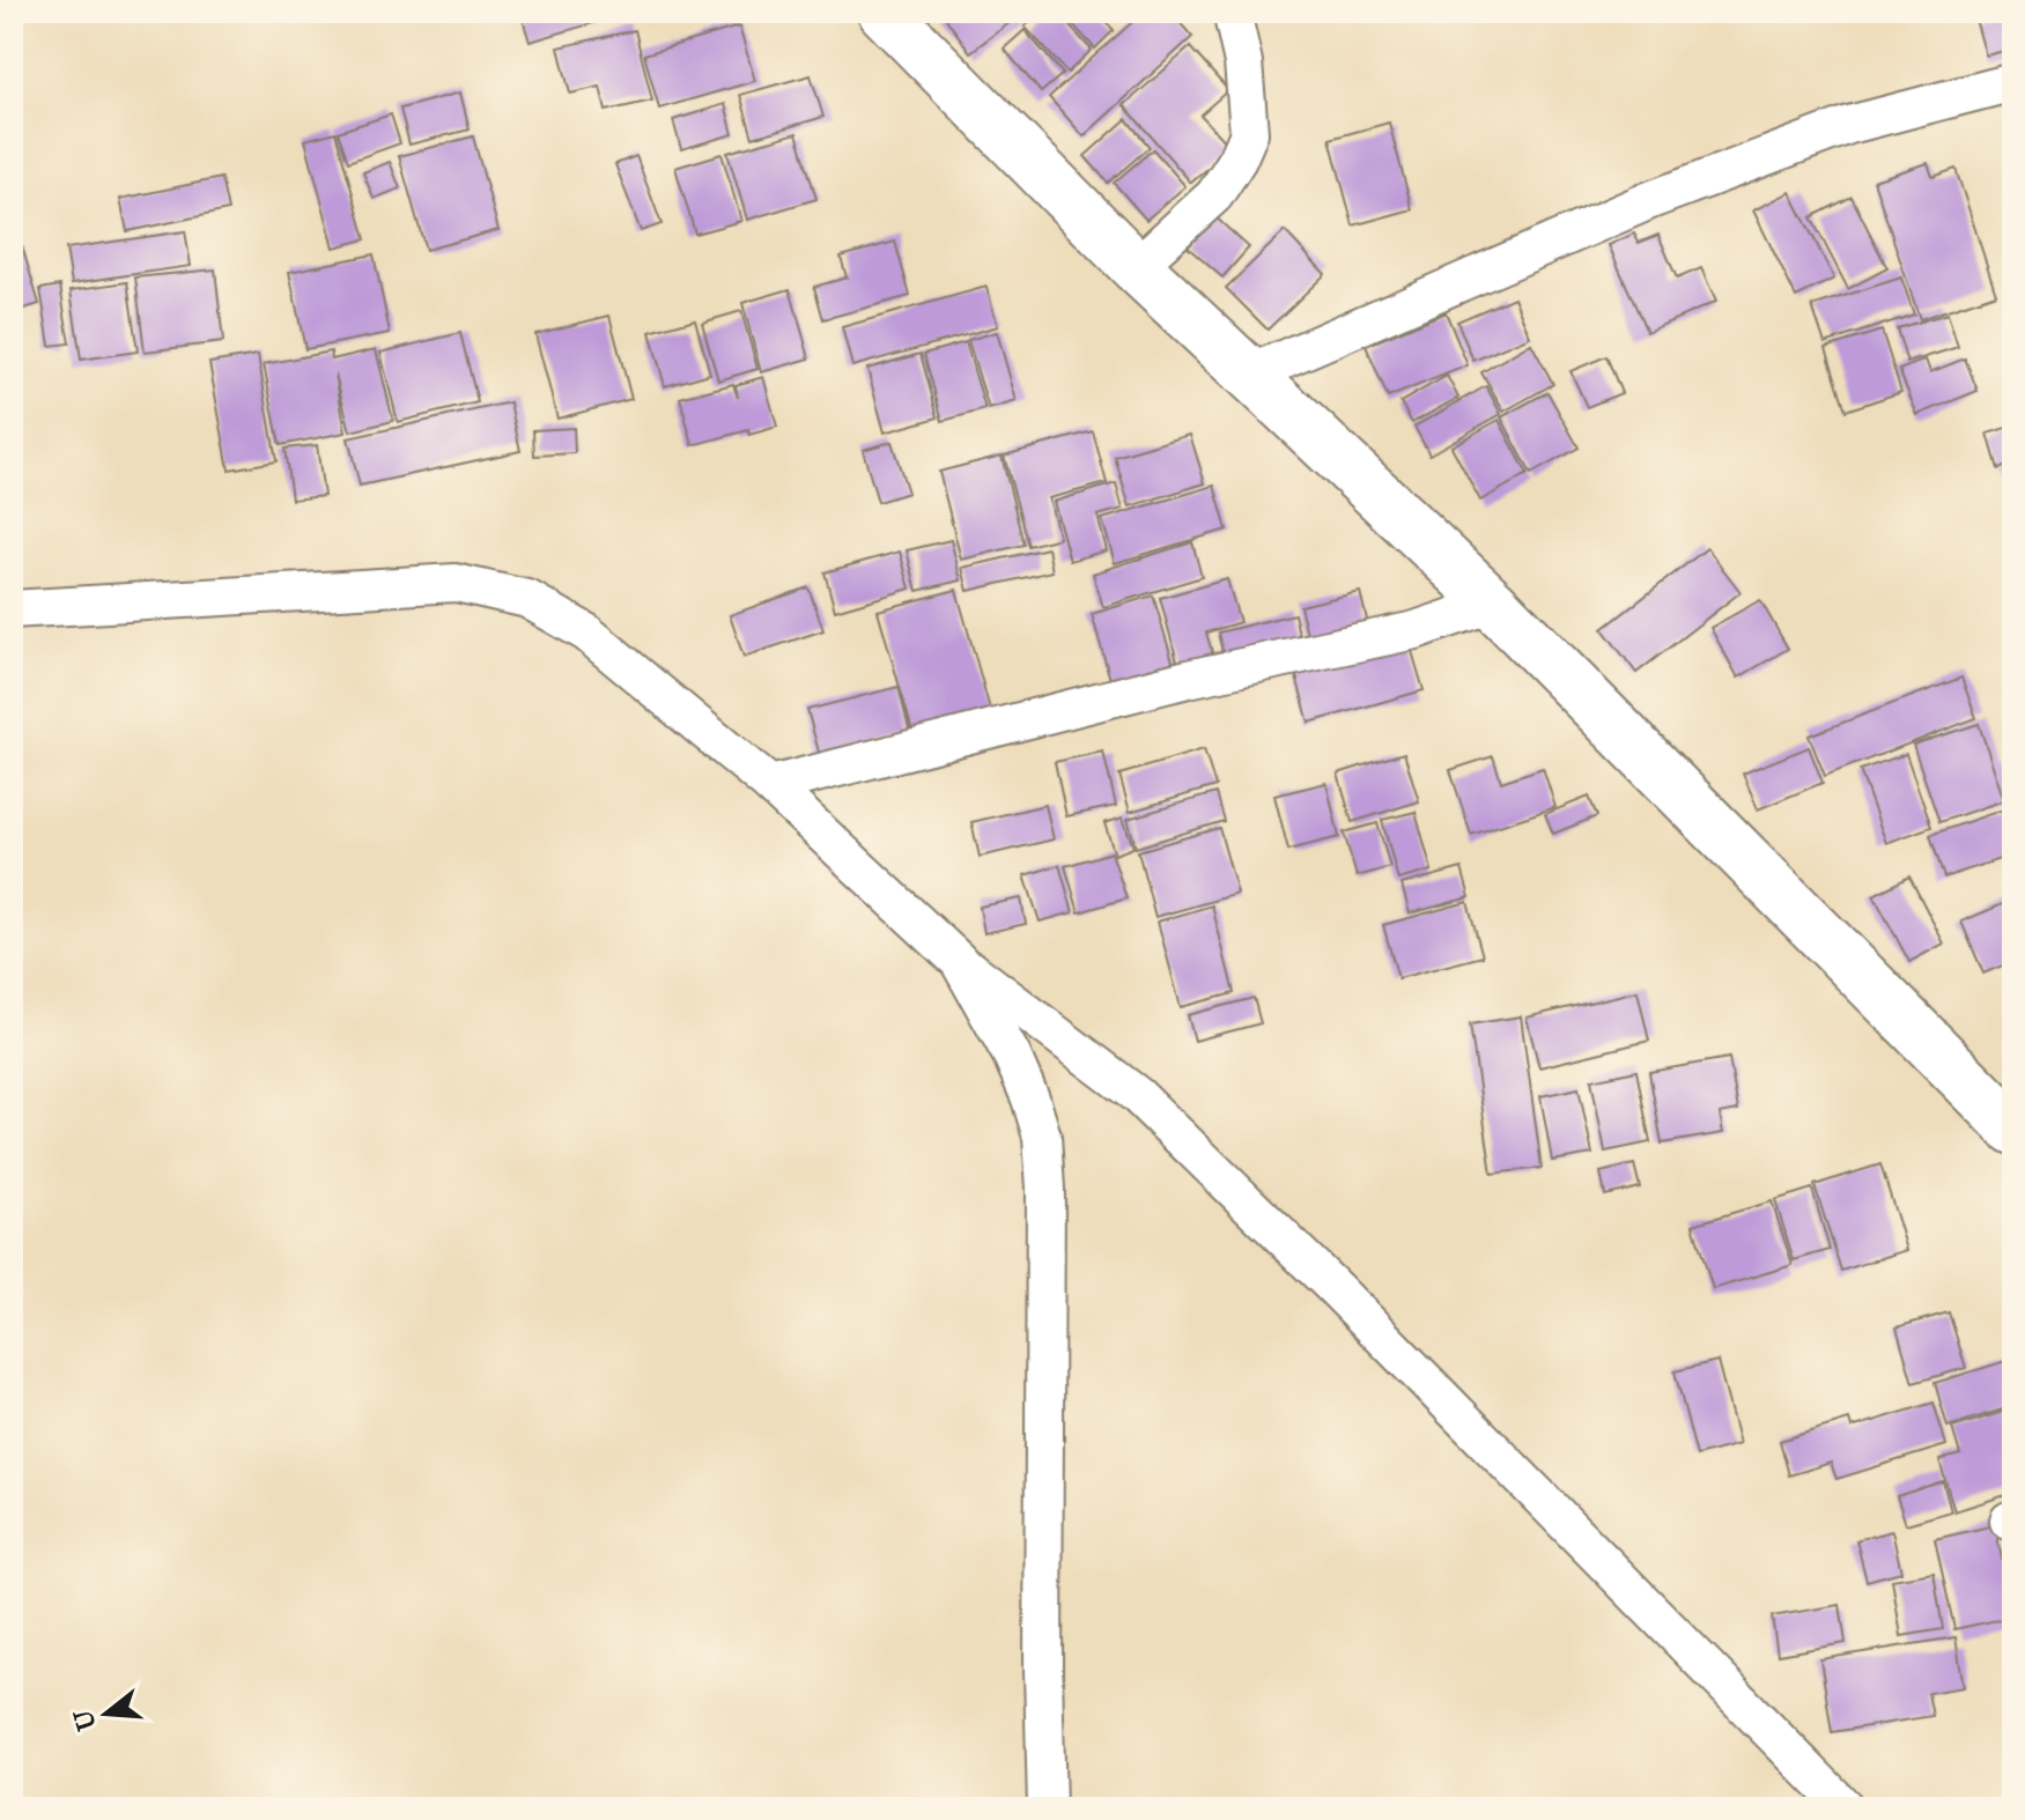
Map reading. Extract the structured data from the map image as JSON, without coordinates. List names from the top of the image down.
{
  "north": "left"
}
